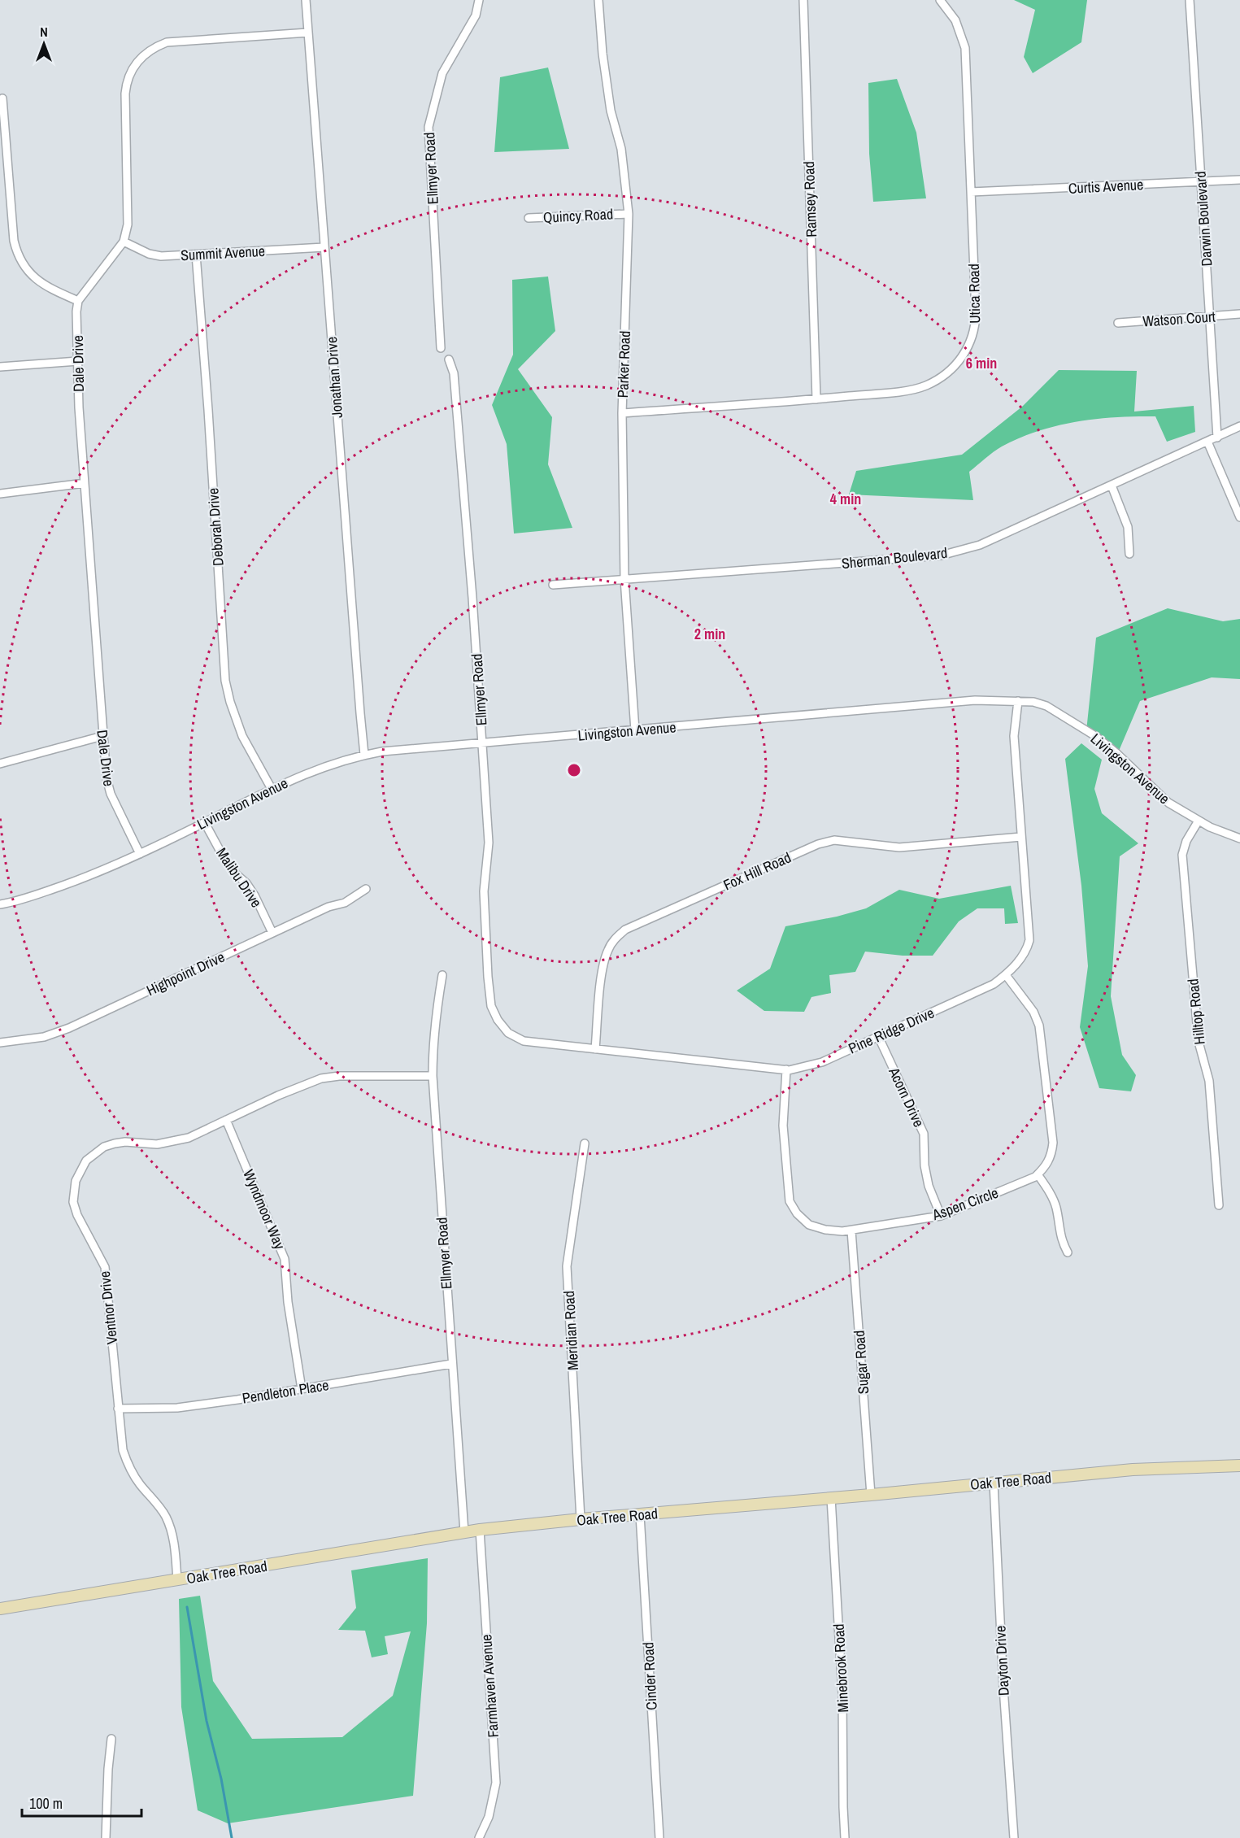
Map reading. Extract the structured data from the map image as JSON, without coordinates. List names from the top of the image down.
{
  "streets": {
    "main road": ["Oak Tree Road"],
    "street": [
      "Ellmyer Road",
      "Curtis Avenue",
      "Ramsey Road",
      "Quincy Road",
      "Darwin Boulevard",
      "Summit Avenue",
      "Utica Road",
      "Watson Court",
      "Dale Drive",
      "Parker Road",
      "Jonathan Drive",
      "Deborah Drive",
      "Sherman Boulevard",
      "Livingston Avenue",
      "Fox Hill Road",
      "Malibu Drive",
      "Highpoint Drive",
      "Hilltop Road",
      "Pine Ridge Drive",
      "Acorn Drive",
      "Aspen Circle",
      "Wyndmoor Way",
      "Ventnor Drive",
      "Meridian Road",
      "Sugar Road",
      "Pendleton Place",
      "Dayton Drive",
      "Minebrook Road",
      "Cinder Road",
      "Farmhaven Avenue"
    ]
  },
  "crossings": [
    ["Ellmyer Road", "Livingston Avenue"],
    ["Ellmyer Road", "Pine Ridge Drive"],
    ["Ellmyer Road", "Ventnor Drive"],
    ["Ellmyer Road", "Pendleton Place"],
    ["Ellmyer Road", "Oak Tree Road"],
    ["Curtis Avenue", "Darwin Boulevard"],
    ["Curtis Avenue", "Utica Road"],
    ["Ramsey Road", "Utica Road"],
    ["Quincy Road", "Parker Road"],
    ["Darwin Boulevard", "Watson Court"],
    ["Darwin Boulevard", "Sherman Boulevard"],
    ["Summit Avenue", "Jonathan Drive"],
    ["Summit Avenue", "Deborah Drive"],
    ["Utica Road", "Parker Road"],
    ["Dale Drive", "Livingston Avenue"],
    ["Parker Road", "Sherman Boulevard"],
    ["Parker Road", "Livingston Avenue"],
    ["Jonathan Drive", "Livingston Avenue"],
    ["Deborah Drive", "Livingston Avenue"],
    ["Livingston Avenue", "Malibu Drive"],
    ["Livingston Avenue", "Hilltop Road"],
    ["Livingston Avenue", "Pine Ridge Drive"],
    ["Fox Hill Road", "Pine Ridge Drive"],
    ["Malibu Drive", "Highpoint Drive"],
    ["Pine Ridge Drive", "Acorn Drive"],
    ["Pine Ridge Drive", "Aspen Circle"],
    ["Acorn Drive", "Aspen Circle"],
    ["Aspen Circle", "Sugar Road"],
    ["Wyndmoor Way", "Ventnor Drive"],
    ["Wyndmoor Way", "Pendleton Place"],
    ["Ventnor Drive", "Pendleton Place"],
    ["Ventnor Drive", "Oak Tree Road"],
    ["Meridian Road", "Oak Tree Road"],
    ["Sugar Road", "Oak Tree Road"],
    ["Oak Tree Road", "Dayton Drive"],
    ["Oak Tree Road", "Minebrook Road"],
    ["Oak Tree Road", "Cinder Road"],
    ["Oak Tree Road", "Farmhaven Avenue"]
  ],
  "scale_bar": "100 m",
  "north": "top",
  "rings": ["6 min", "4 min", "2 min"]
}
